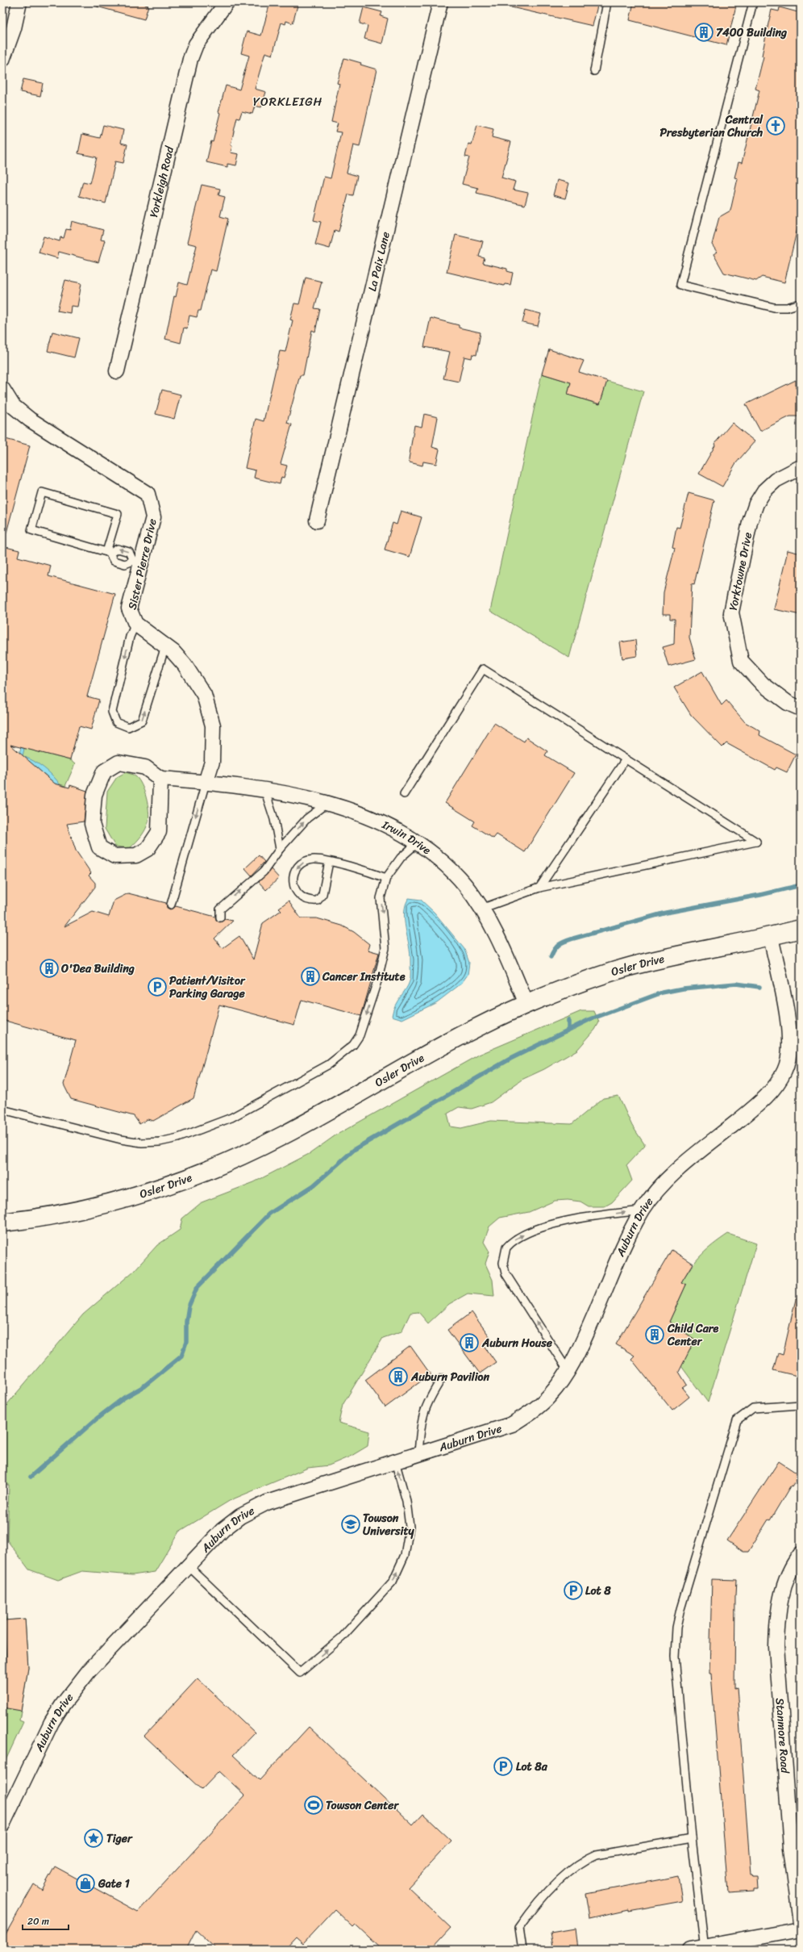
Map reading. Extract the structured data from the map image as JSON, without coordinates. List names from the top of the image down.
{
  "streets": {
    "street": [
      "Yorkleigh Road",
      "La Paix Lane",
      "Sister Pierre Drive",
      "Yorktowne Drive",
      "Irwin Drive",
      "Osler Drive",
      "Auburn Drive",
      "Stanmore Road"
    ]
  },
  "crossings": [
    ["Sister Pierre Drive", "Irwin Drive"],
    ["Irwin Drive", "Osler Drive"],
    ["Osler Drive", "Auburn Drive"]
  ],
  "districts": ["YORKLEIGH"],
  "places": {
    "building": [
      "7400 Building",
      "O'Dea Building",
      "Cancer Institute",
      "Child Care Center",
      "Auburn House",
      "Auburn Pavilion"
    ],
    "church": ["Central Presbyterian Church"],
    "parking": ["Patient/Visitor Parking Garage", "Lot 8", "Lot 8a"],
    "school or university": ["Towson University"],
    "sports": ["Towson Center"],
    "place": ["Tiger"],
    "shop": ["Gate 1"]
  },
  "scale_bar": "20 m"
}
